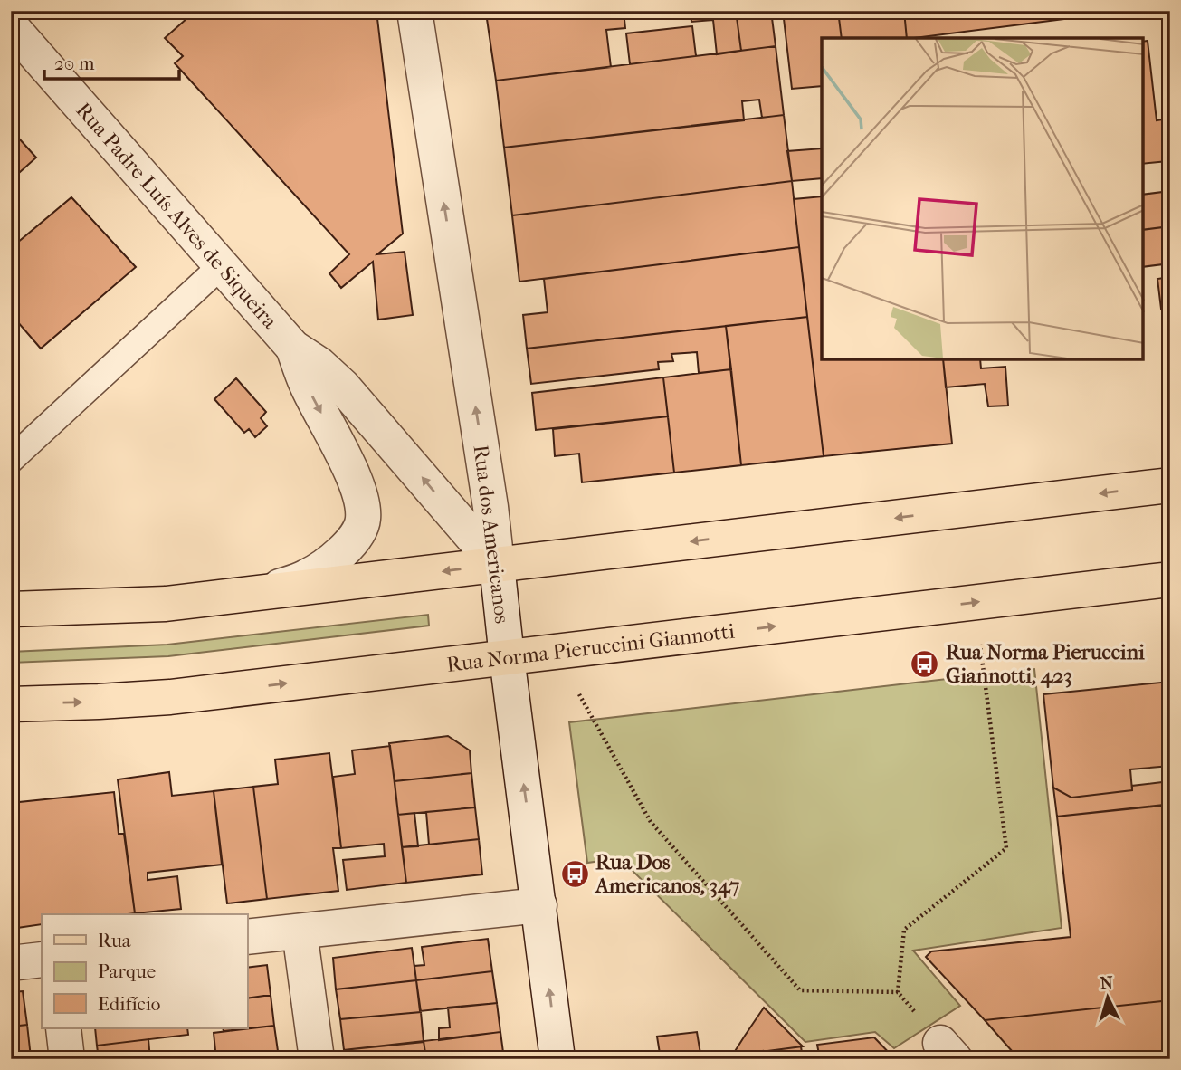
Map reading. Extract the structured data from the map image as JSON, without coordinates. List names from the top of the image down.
{
  "streets": {
    "main road": ["Rua Norma Pieruccini Giannotti"],
    "street": ["Rua Padre Luís Alves de Siqueira", "Rua dos Americanos"]
  },
  "crossings": [
    ["Rua Padre Luís Alves de Siqueira", "Rua dos Americanos"],
    ["Rua dos Americanos", "Rua Norma Pieruccini Giannotti"]
  ],
  "one_way": ["Rua dos Americanos"],
  "places": {
    "bus stop": ["Rua Norma Pieruccini Giannotti, 423", "Rua Dos Americanos, 347"]
  },
  "legend": ["Rua", "Parque", "Edifício"],
  "scale_bar": "20 m",
  "north": "top"
}
